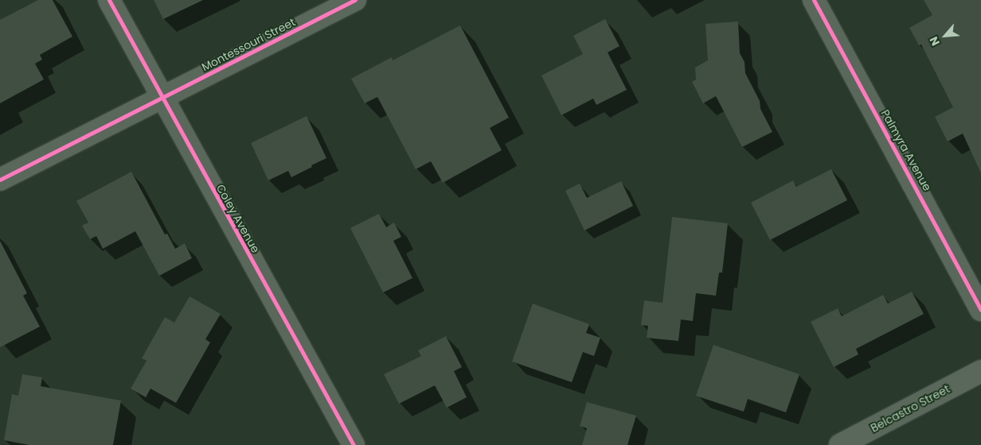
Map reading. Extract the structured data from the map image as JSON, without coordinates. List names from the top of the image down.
{
  "streets": {
    "street": [
      "Montessouri Street",
      "Palmyra Avenue",
      "Coley Avenue",
      "Belcastro Street"
    ]
  },
  "crossings": [
    ["Montessouri Street", "Coley Avenue"]
  ],
  "north": "bottom left"
}
